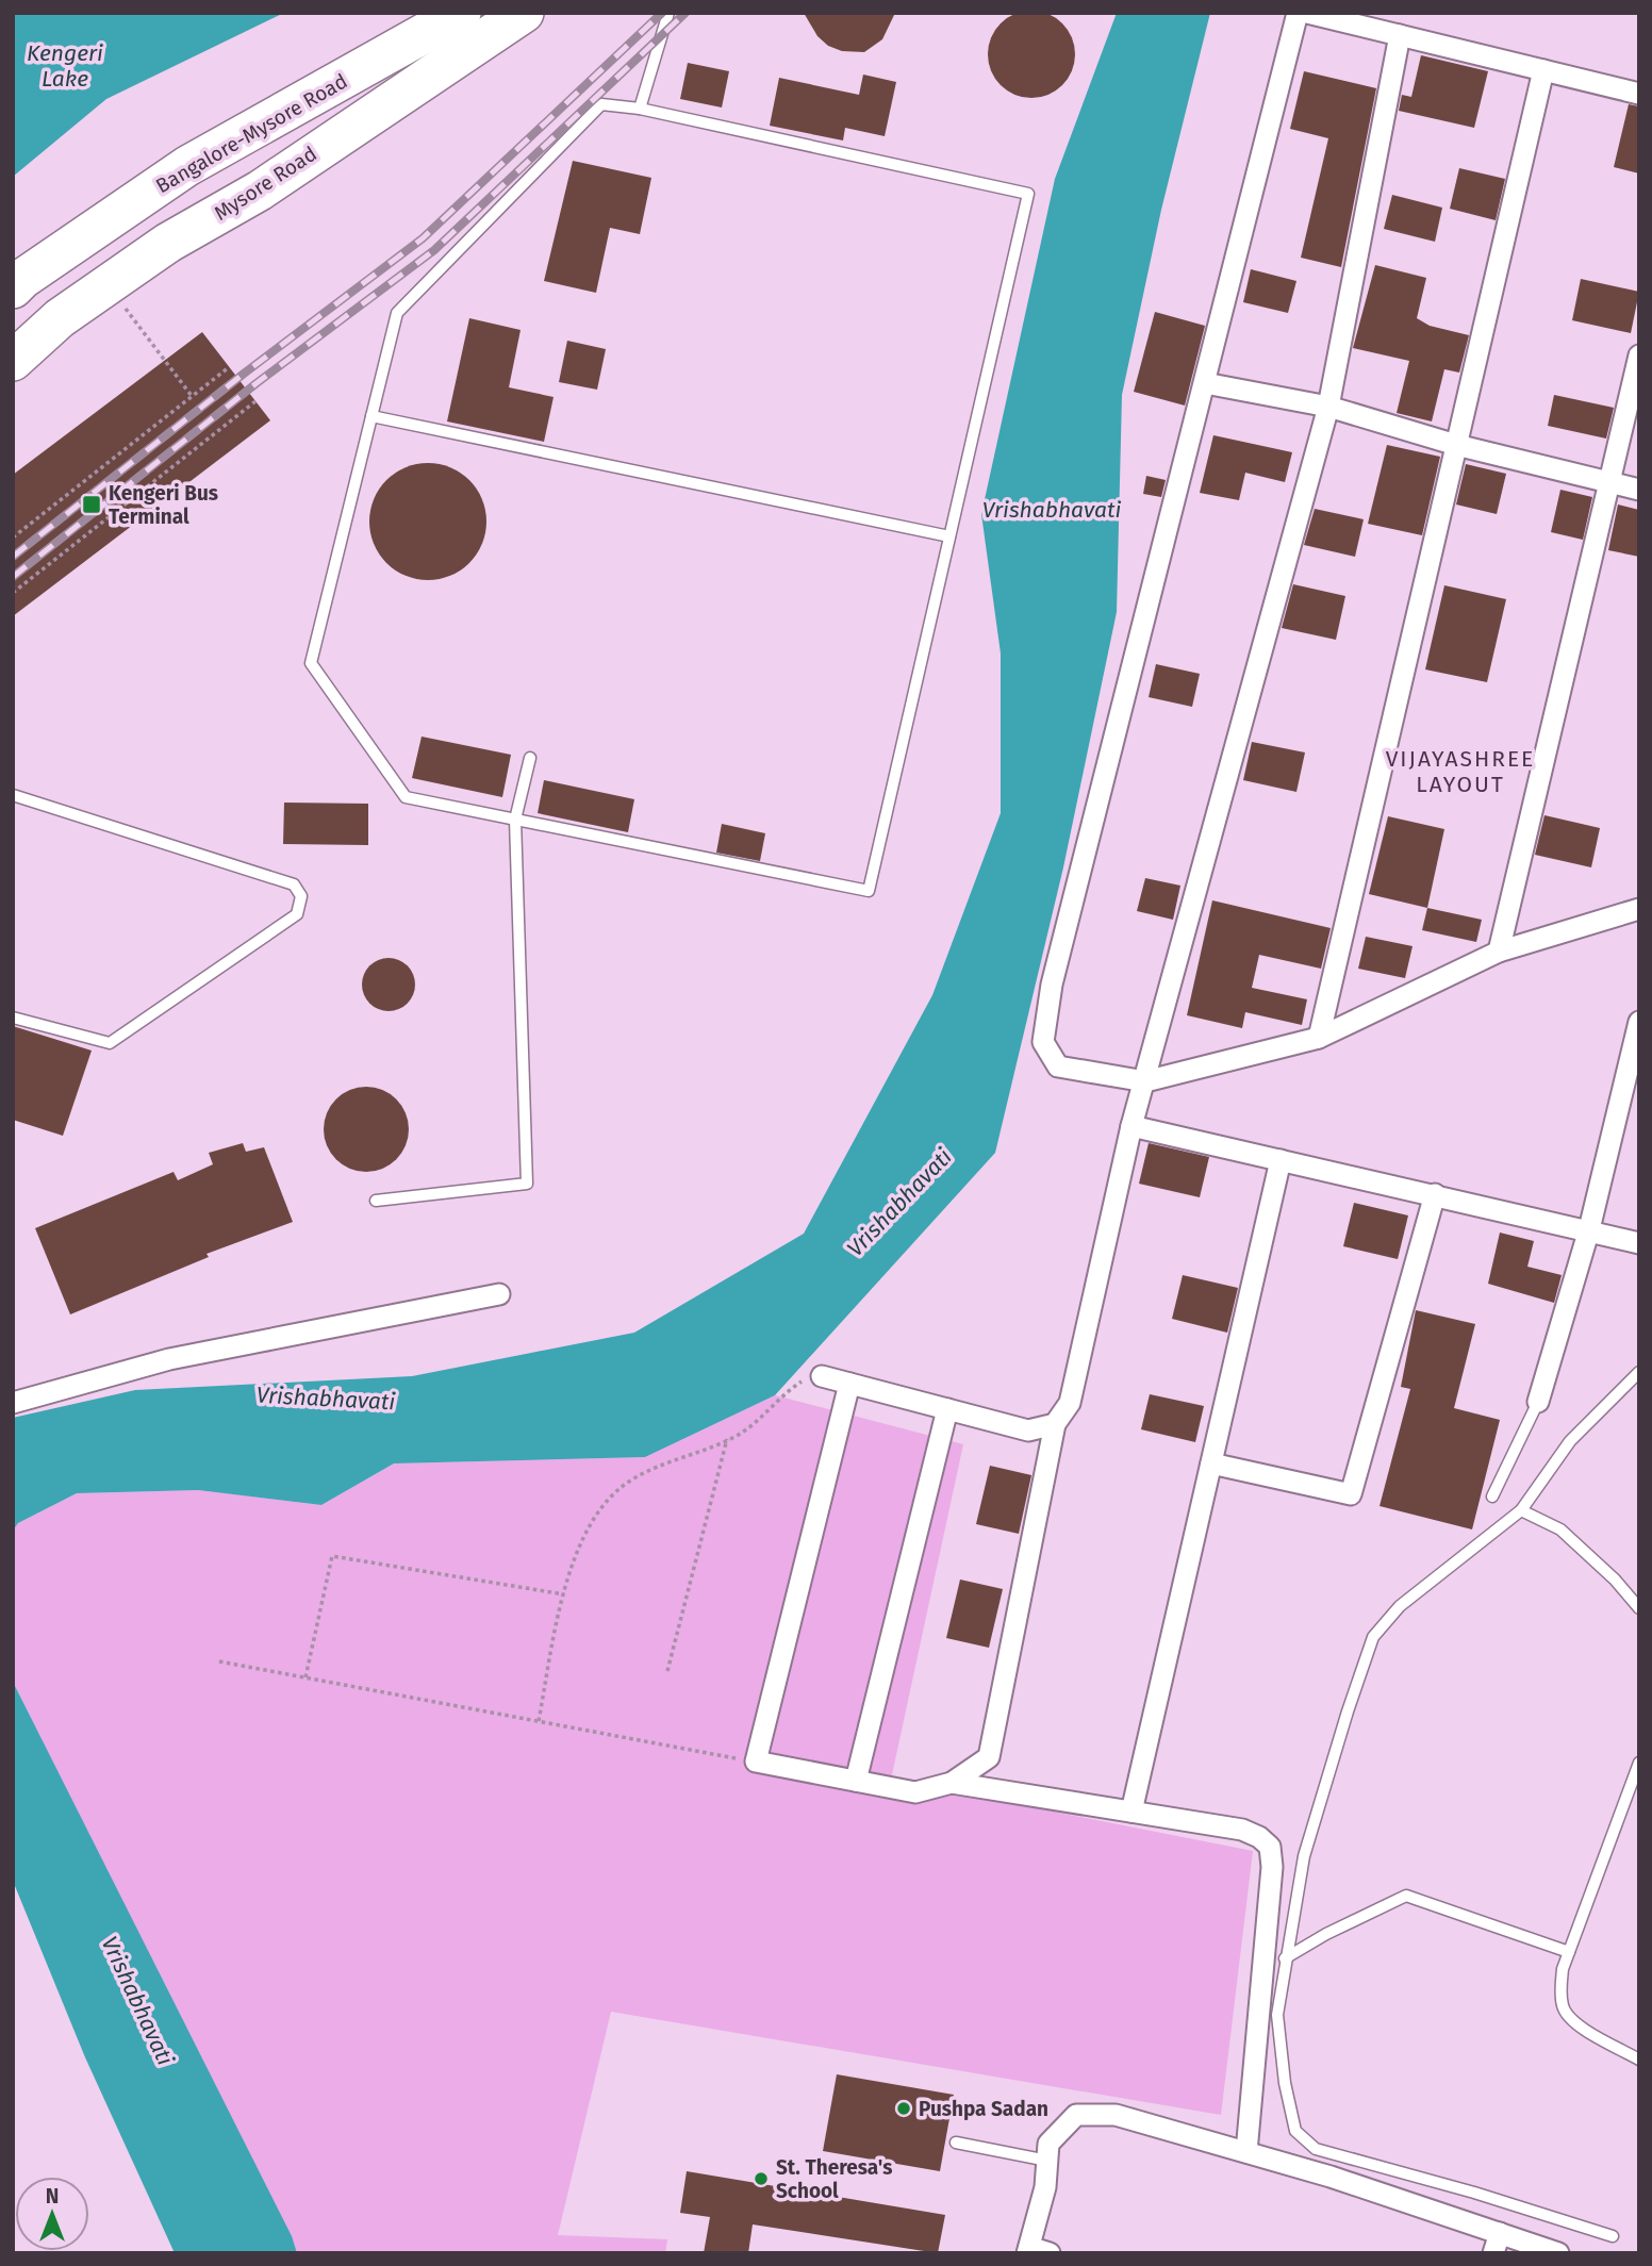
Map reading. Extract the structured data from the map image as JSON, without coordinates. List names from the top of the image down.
{
  "streets": {
    "highway": ["Bangalore-Mysore Road", "Mysore Road"]
  },
  "districts": ["VIJAYASHREE LAYOUT"],
  "water": ["Kengeri Lake", "Vrishabhavati"],
  "places": {
    "transit": ["Kengeri Bus Terminal"],
    "other": ["Pushpa Sadan", "St. Theresa's School"]
  },
  "north": "top"
}
